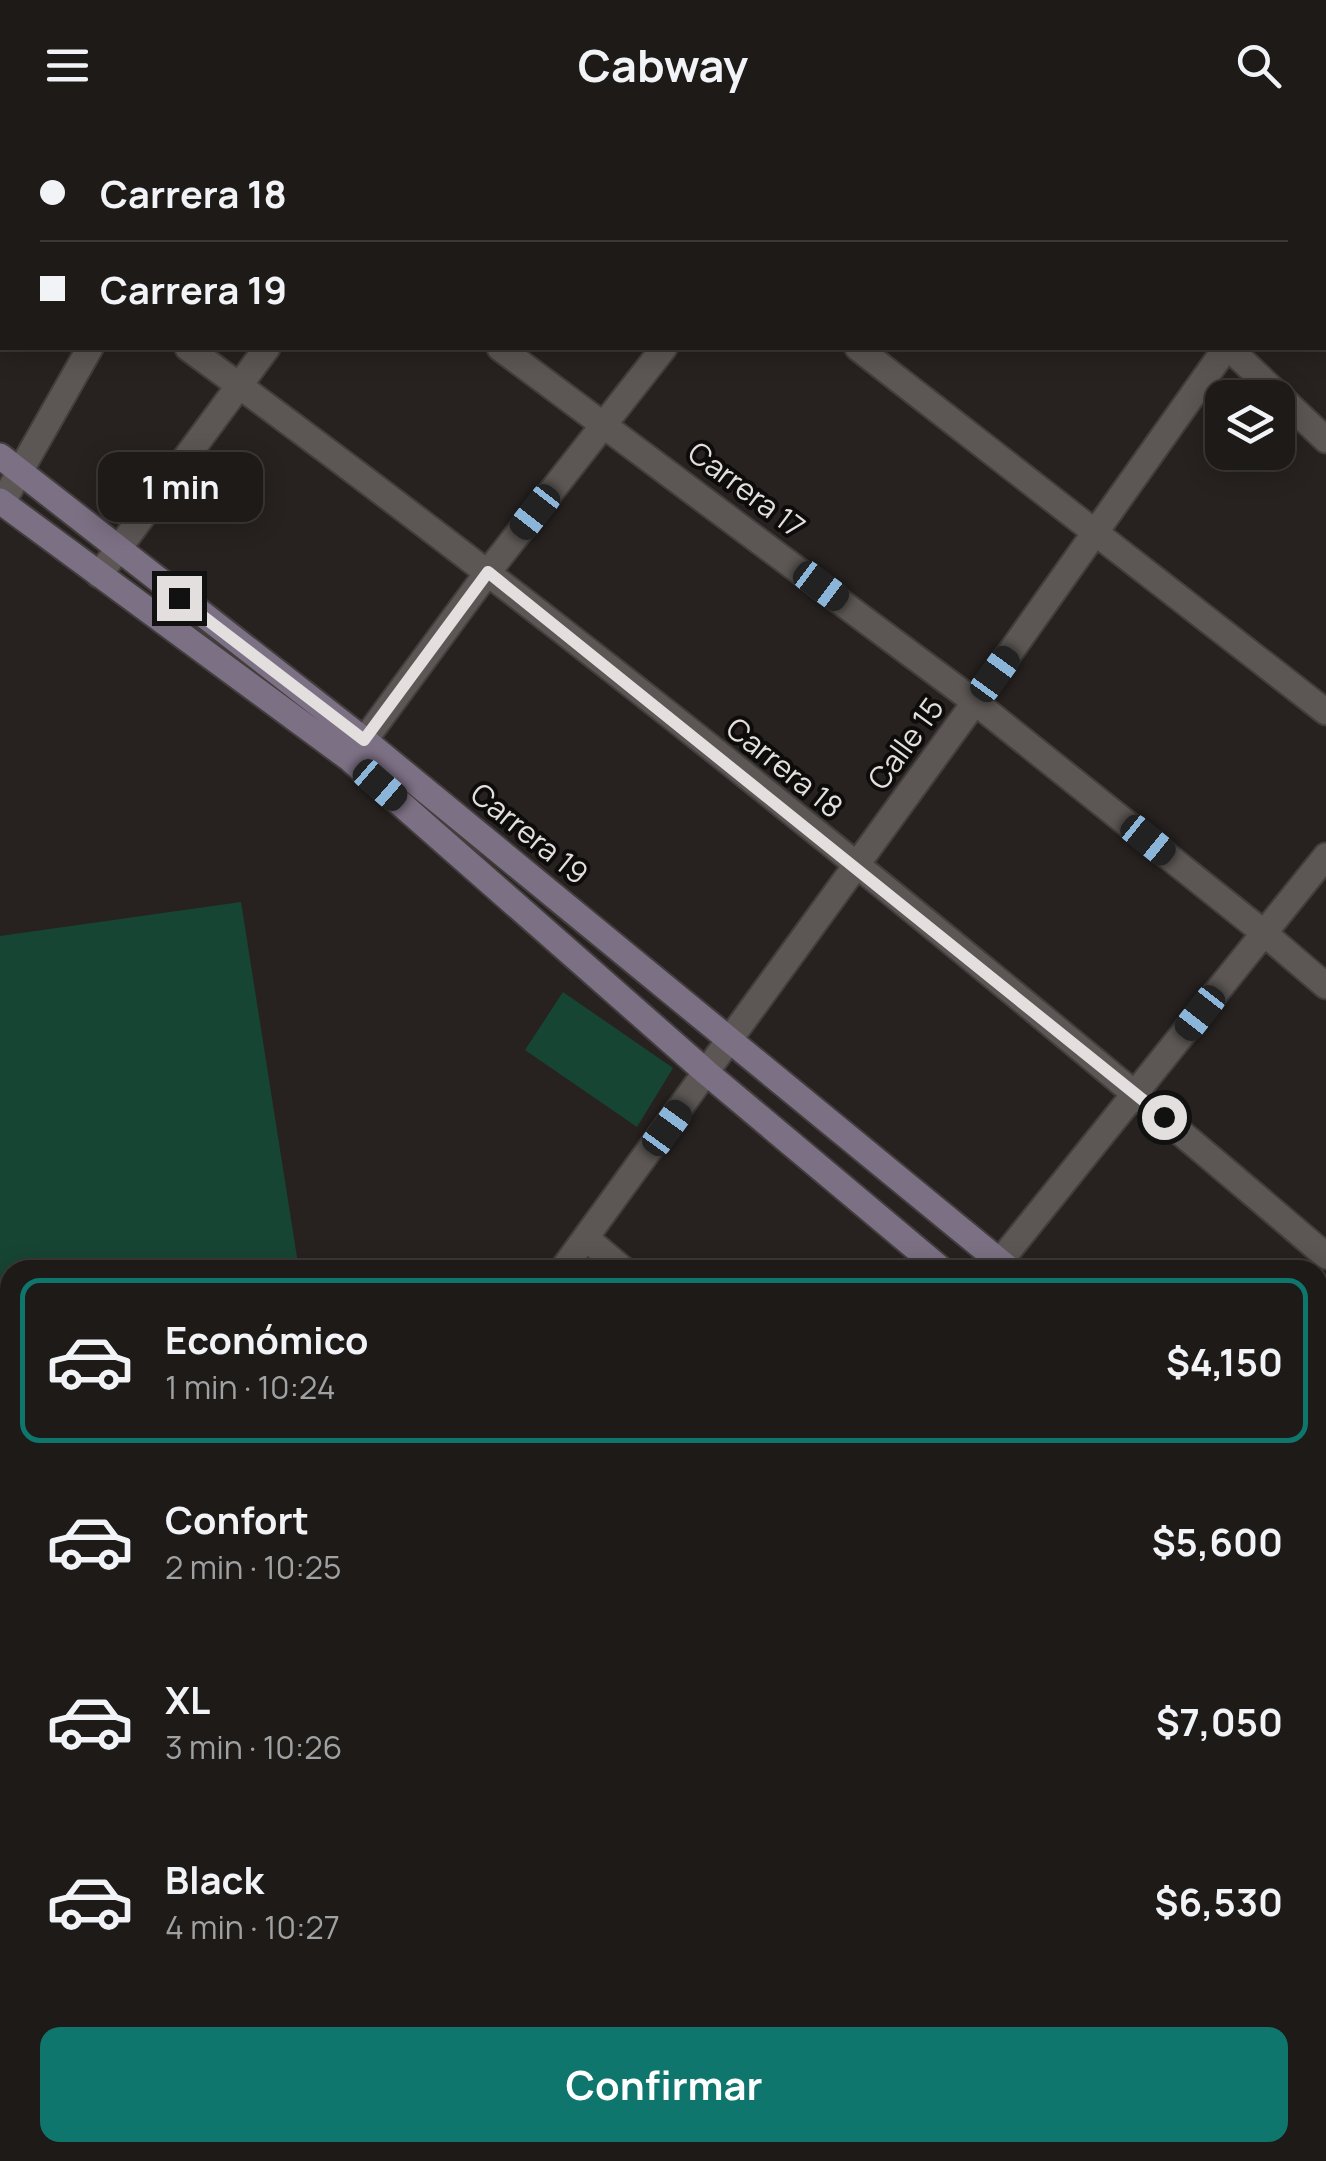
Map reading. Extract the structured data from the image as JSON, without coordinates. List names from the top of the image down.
{
  "streets": {
    "street": [
      "Carrera 17",
      "Calle 15",
      "Carrera 18",
      "Carrera 19"
    ]
  },
  "crossings": [
    ["Carrera 17", "Calle 15"],
    ["Calle 15", "Carrera 18"],
    ["Calle 15", "Carrera 19"]
  ],
  "page": {
    "header": "Cabway",
    "banner": ["Carrera 18", "Carrera 19"],
    "bubble": "1 min",
    "list": [
      {
        "name": "Económico",
        "note": "1 min · 10:24",
        "value": "$4,150"
      },
      {
        "name": "Confort",
        "note": "2 min · 10:25",
        "value": "$5,600"
      },
      {
        "name": "XL",
        "note": "3 min · 10:26",
        "value": "$7,050"
      },
      {
        "name": "Black",
        "note": "4 min · 10:27",
        "value": "$6,530"
      }
    ],
    "buttons": "Confirmar"
  }
}
